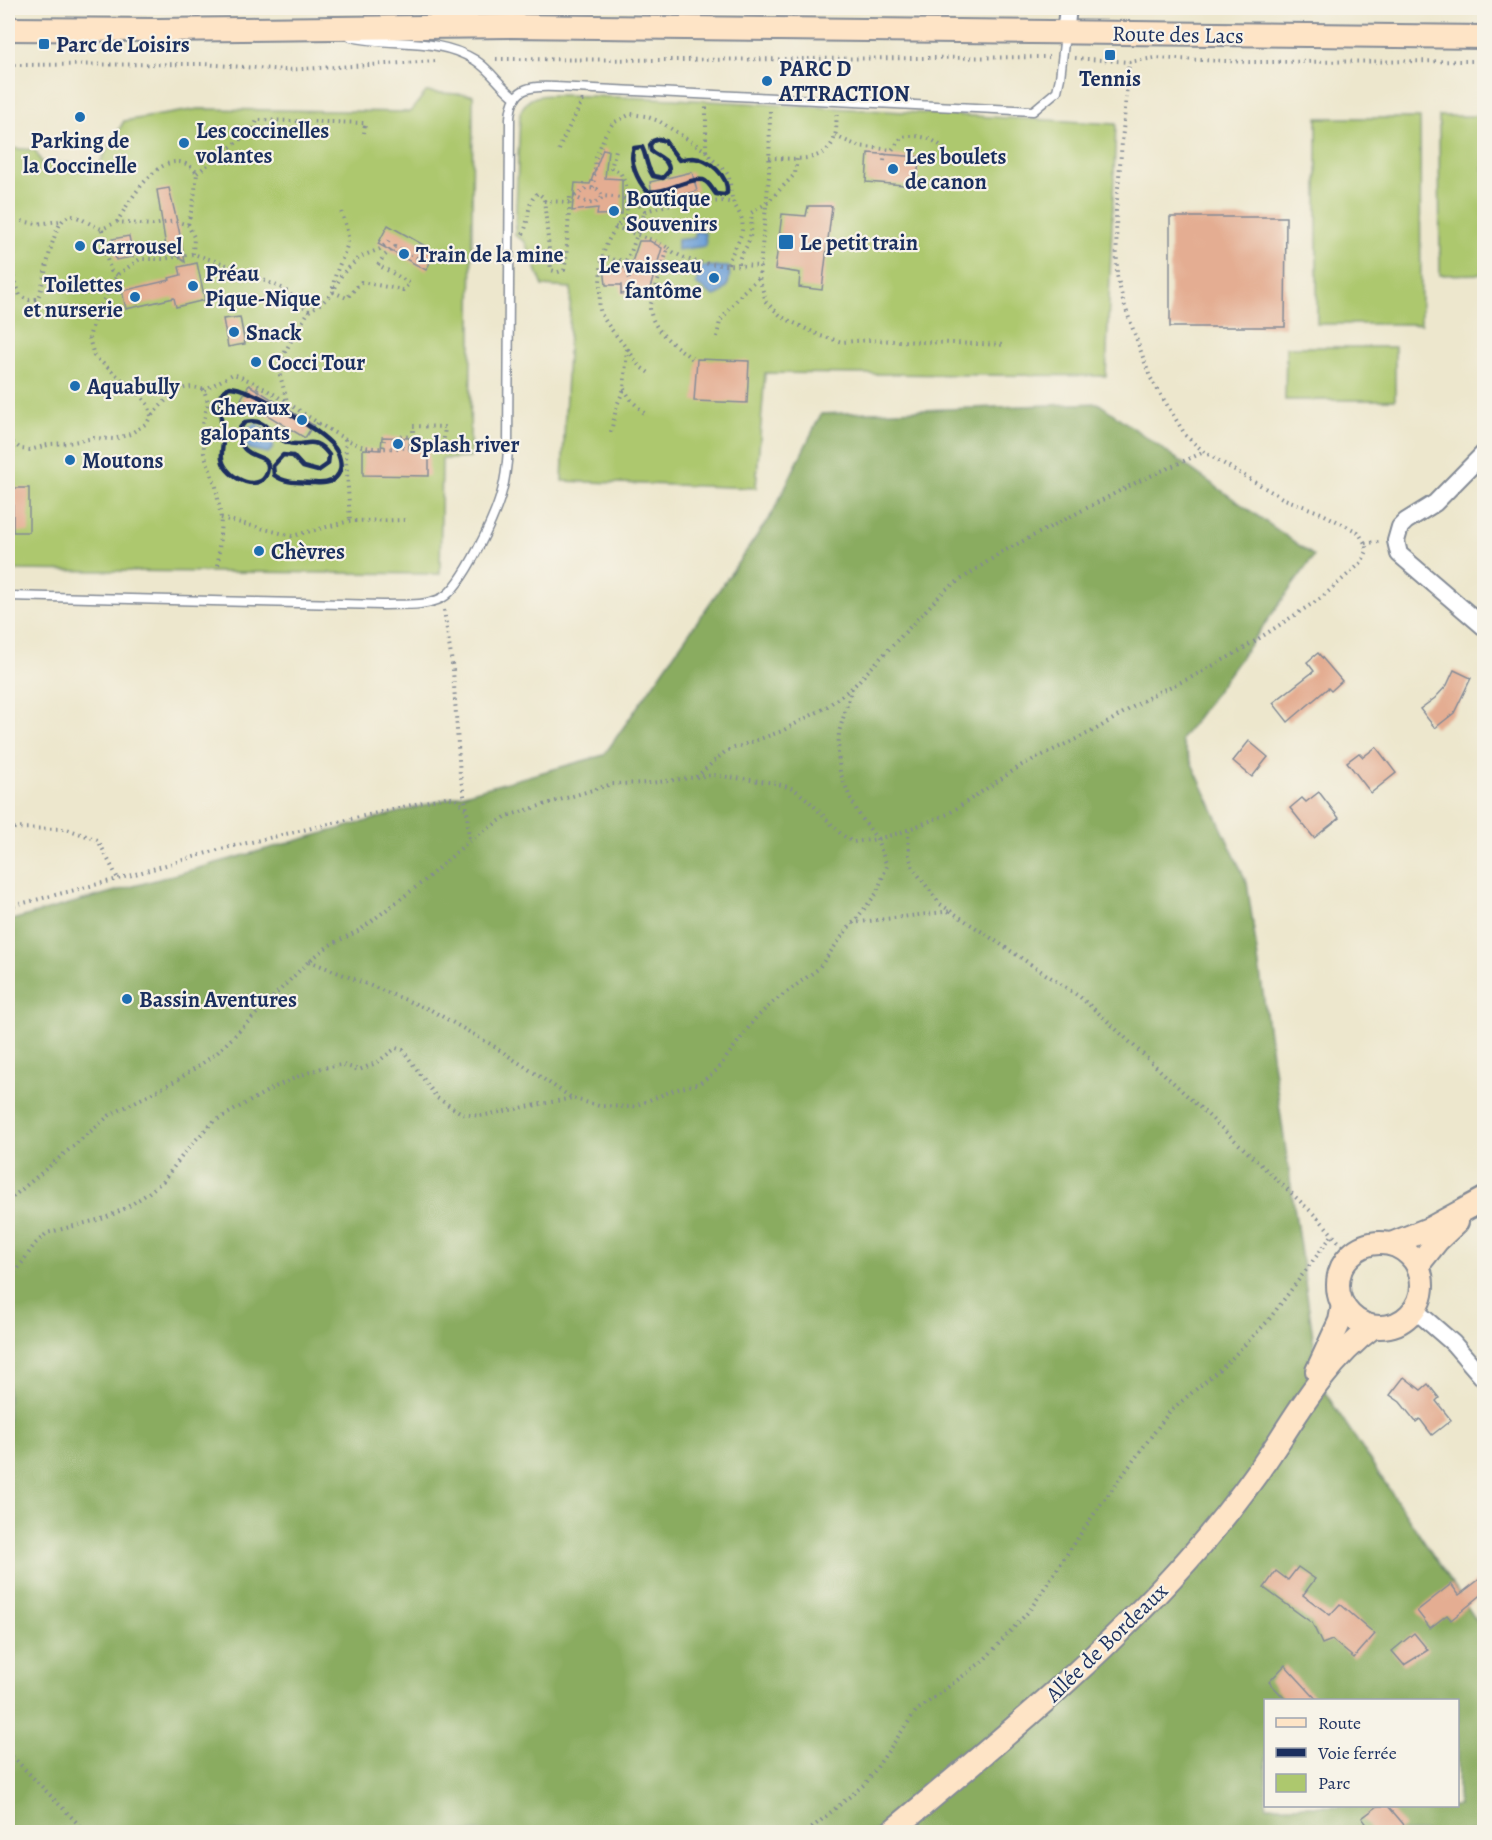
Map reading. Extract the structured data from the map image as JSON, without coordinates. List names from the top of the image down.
{
  "streets": {
    "main road": ["Route des Lacs", "Allée de Bordeaux"]
  },
  "places": {
    "transit": ["Parc de Loisirs", "Tennis", "Le petit train"],
    "other": [
      "PARC D ATTRACTION",
      "Parking de la Coccinelle",
      "Les coccinelles volantes",
      "Les boulets de canon",
      "Boutique Souvenirs",
      "Carrousel",
      "Train de la mine",
      "Le vaisseau fantôme",
      "Préau Pique-Nique",
      "Toilettes et nurserie",
      "Snack",
      "Cocci Tour",
      "Aquabully",
      "Chevaux galopants",
      "Splash river",
      "Moutons",
      "Chèvres",
      "Bassin Aventures"
    ]
  },
  "legend": ["Route", "Voie ferrée", "Parc"]
}
